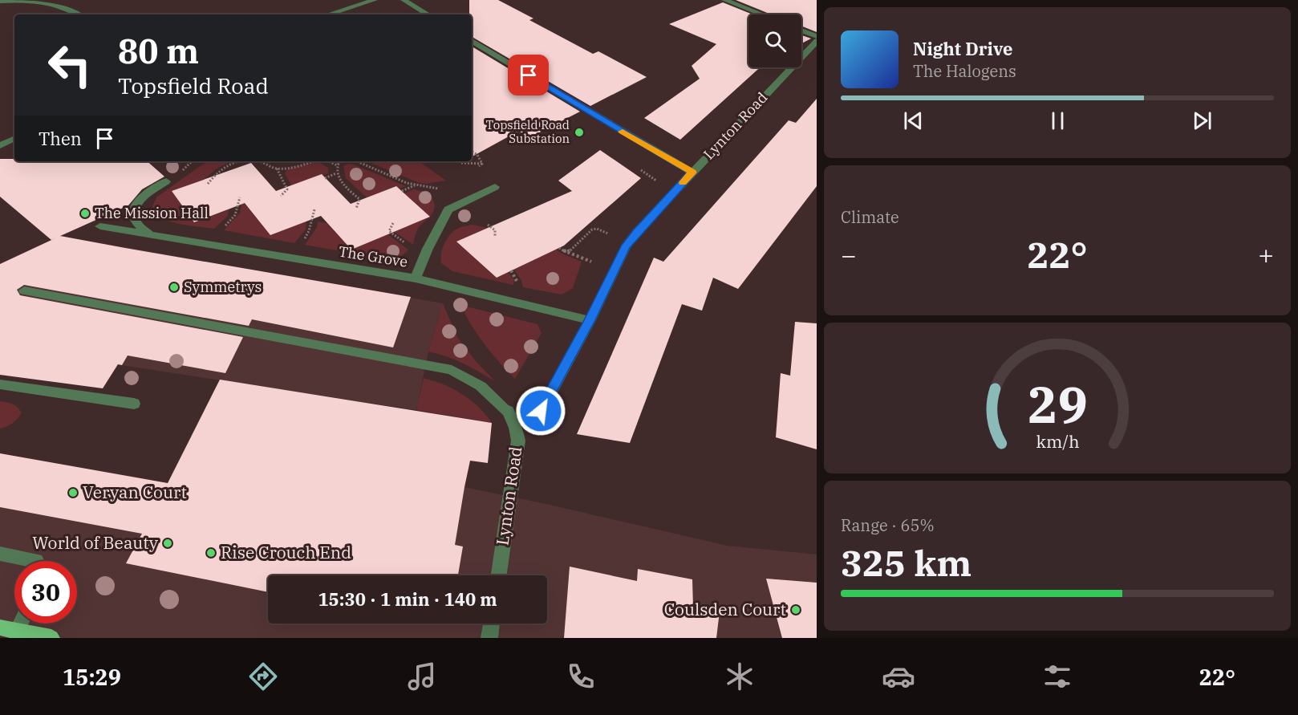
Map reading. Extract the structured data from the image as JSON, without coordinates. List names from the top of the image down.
{
  "streets": {
    "street": ["Lynton Road", "The Grove"]
  },
  "crossings": [
    ["Lynton Road", "The Grove"]
  ],
  "places": [
    "Topsfield Road Substation",
    "The Mission Hall",
    "Symmetrys",
    "Veryan Court",
    "World of Beauty",
    "Rise Crouch End",
    "Coulsden Court"
  ],
  "page": {
    "turn": ["80 m", "Topsfield Road"],
    "song": ["Night Drive", "The Halogens"],
    "then": "Then",
    "tile": [
      "Climate",
      ["Range · 65%", "325 km"]
    ],
    "heat": ["−", "22°", "+"],
    "limit": "30",
    "trip": "15:30 · 1 min · 140 m",
    "tabs": ["15:29", "22°"],
    "gauge": ["29", "km/h"]
  }
}
